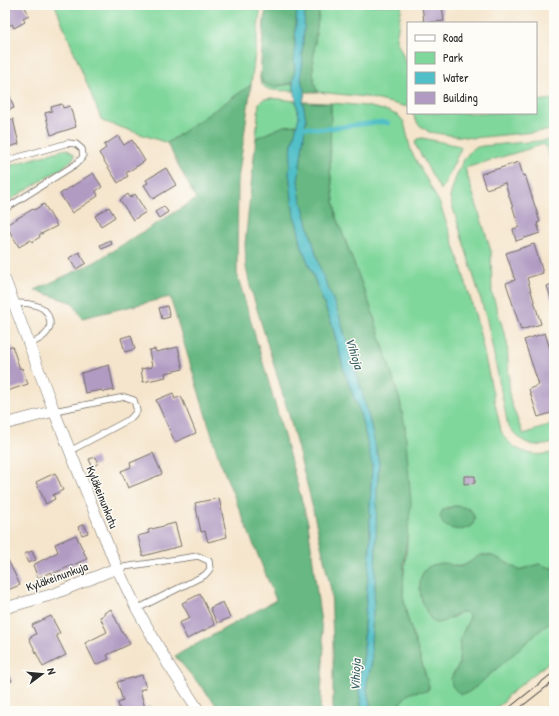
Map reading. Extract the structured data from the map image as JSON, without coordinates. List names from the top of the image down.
{
  "streets": {
    "street": ["Kyläkeinunkatu", "Kyläkeinunkuja"]
  },
  "crossings": [
    ["Kyläkeinunkatu", "Kyläkeinunkuja"]
  ],
  "water": ["Vihioja"],
  "legend": [
    "Road",
    "Park",
    "Water",
    "Building"
  ],
  "north": "right"
}
